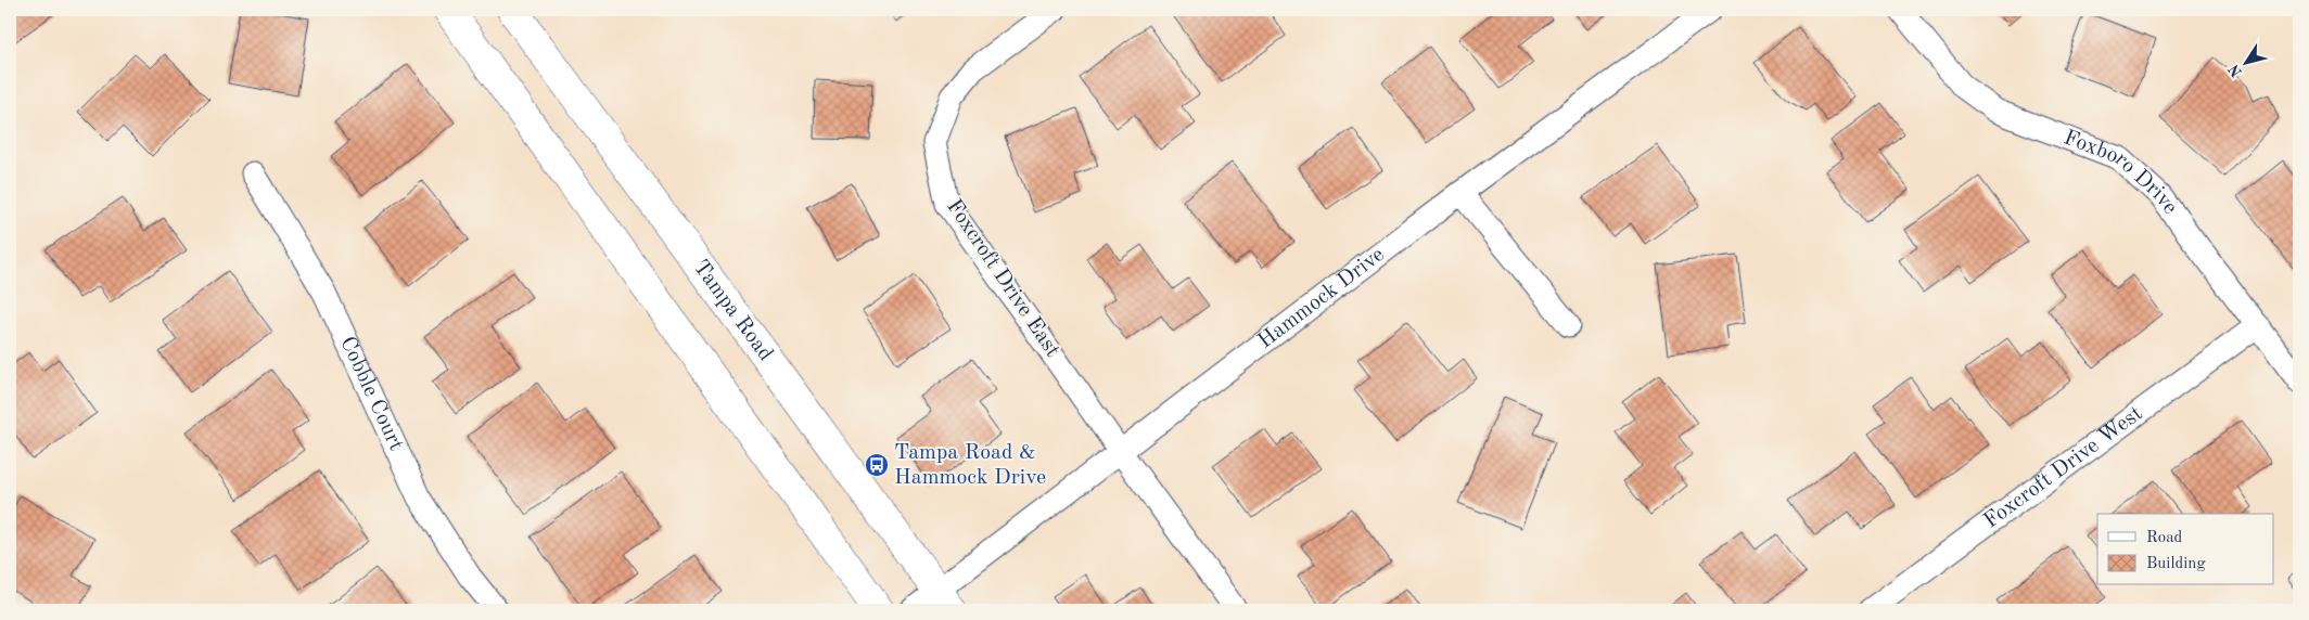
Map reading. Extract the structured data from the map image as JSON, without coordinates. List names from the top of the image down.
{
  "streets": {
    "main road": ["Tampa Road"],
    "street": [
      "Foxboro Drive",
      "Foxcroft Drive East",
      "Hammock Drive",
      "Cobble Court",
      "Foxcroft Drive West"
    ]
  },
  "crossings": [
    ["Foxboro Drive", "Foxcroft Drive West"],
    ["Foxcroft Drive East", "Hammock Drive"],
    ["Hammock Drive", "Tampa Road"]
  ],
  "places": {
    "bus stop": ["Tampa Road & Hammock Drive"]
  },
  "legend": ["Road", "Building"],
  "north": "bottom left"
}
